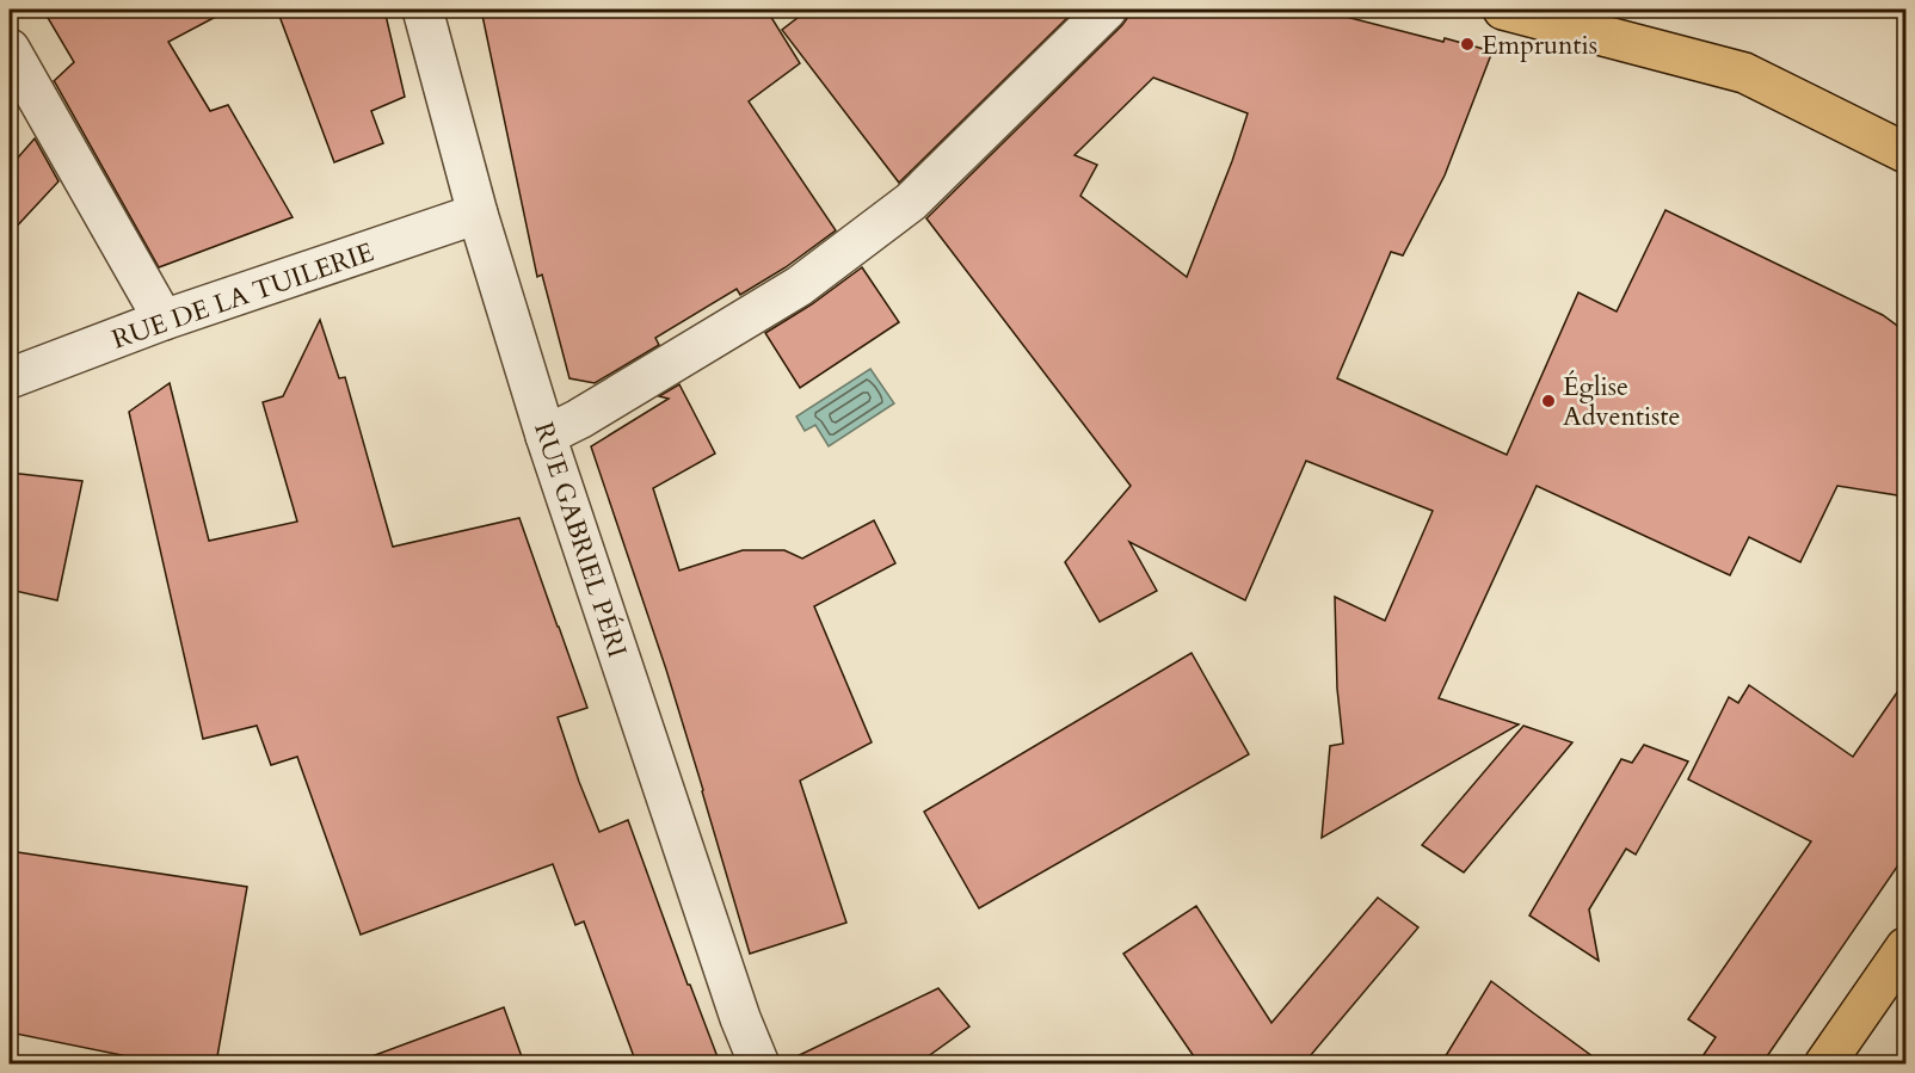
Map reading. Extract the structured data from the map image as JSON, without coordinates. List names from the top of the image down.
{
  "streets": {
    "street": ["RUE DE LA TUILERIE", "RUE GABRIEL PÉRI"]
  },
  "crossings": [
    ["RUE DE LA TUILERIE", "RUE GABRIEL PÉRI"]
  ],
  "places": ["Empruntis", "Église Adventiste"]
}
